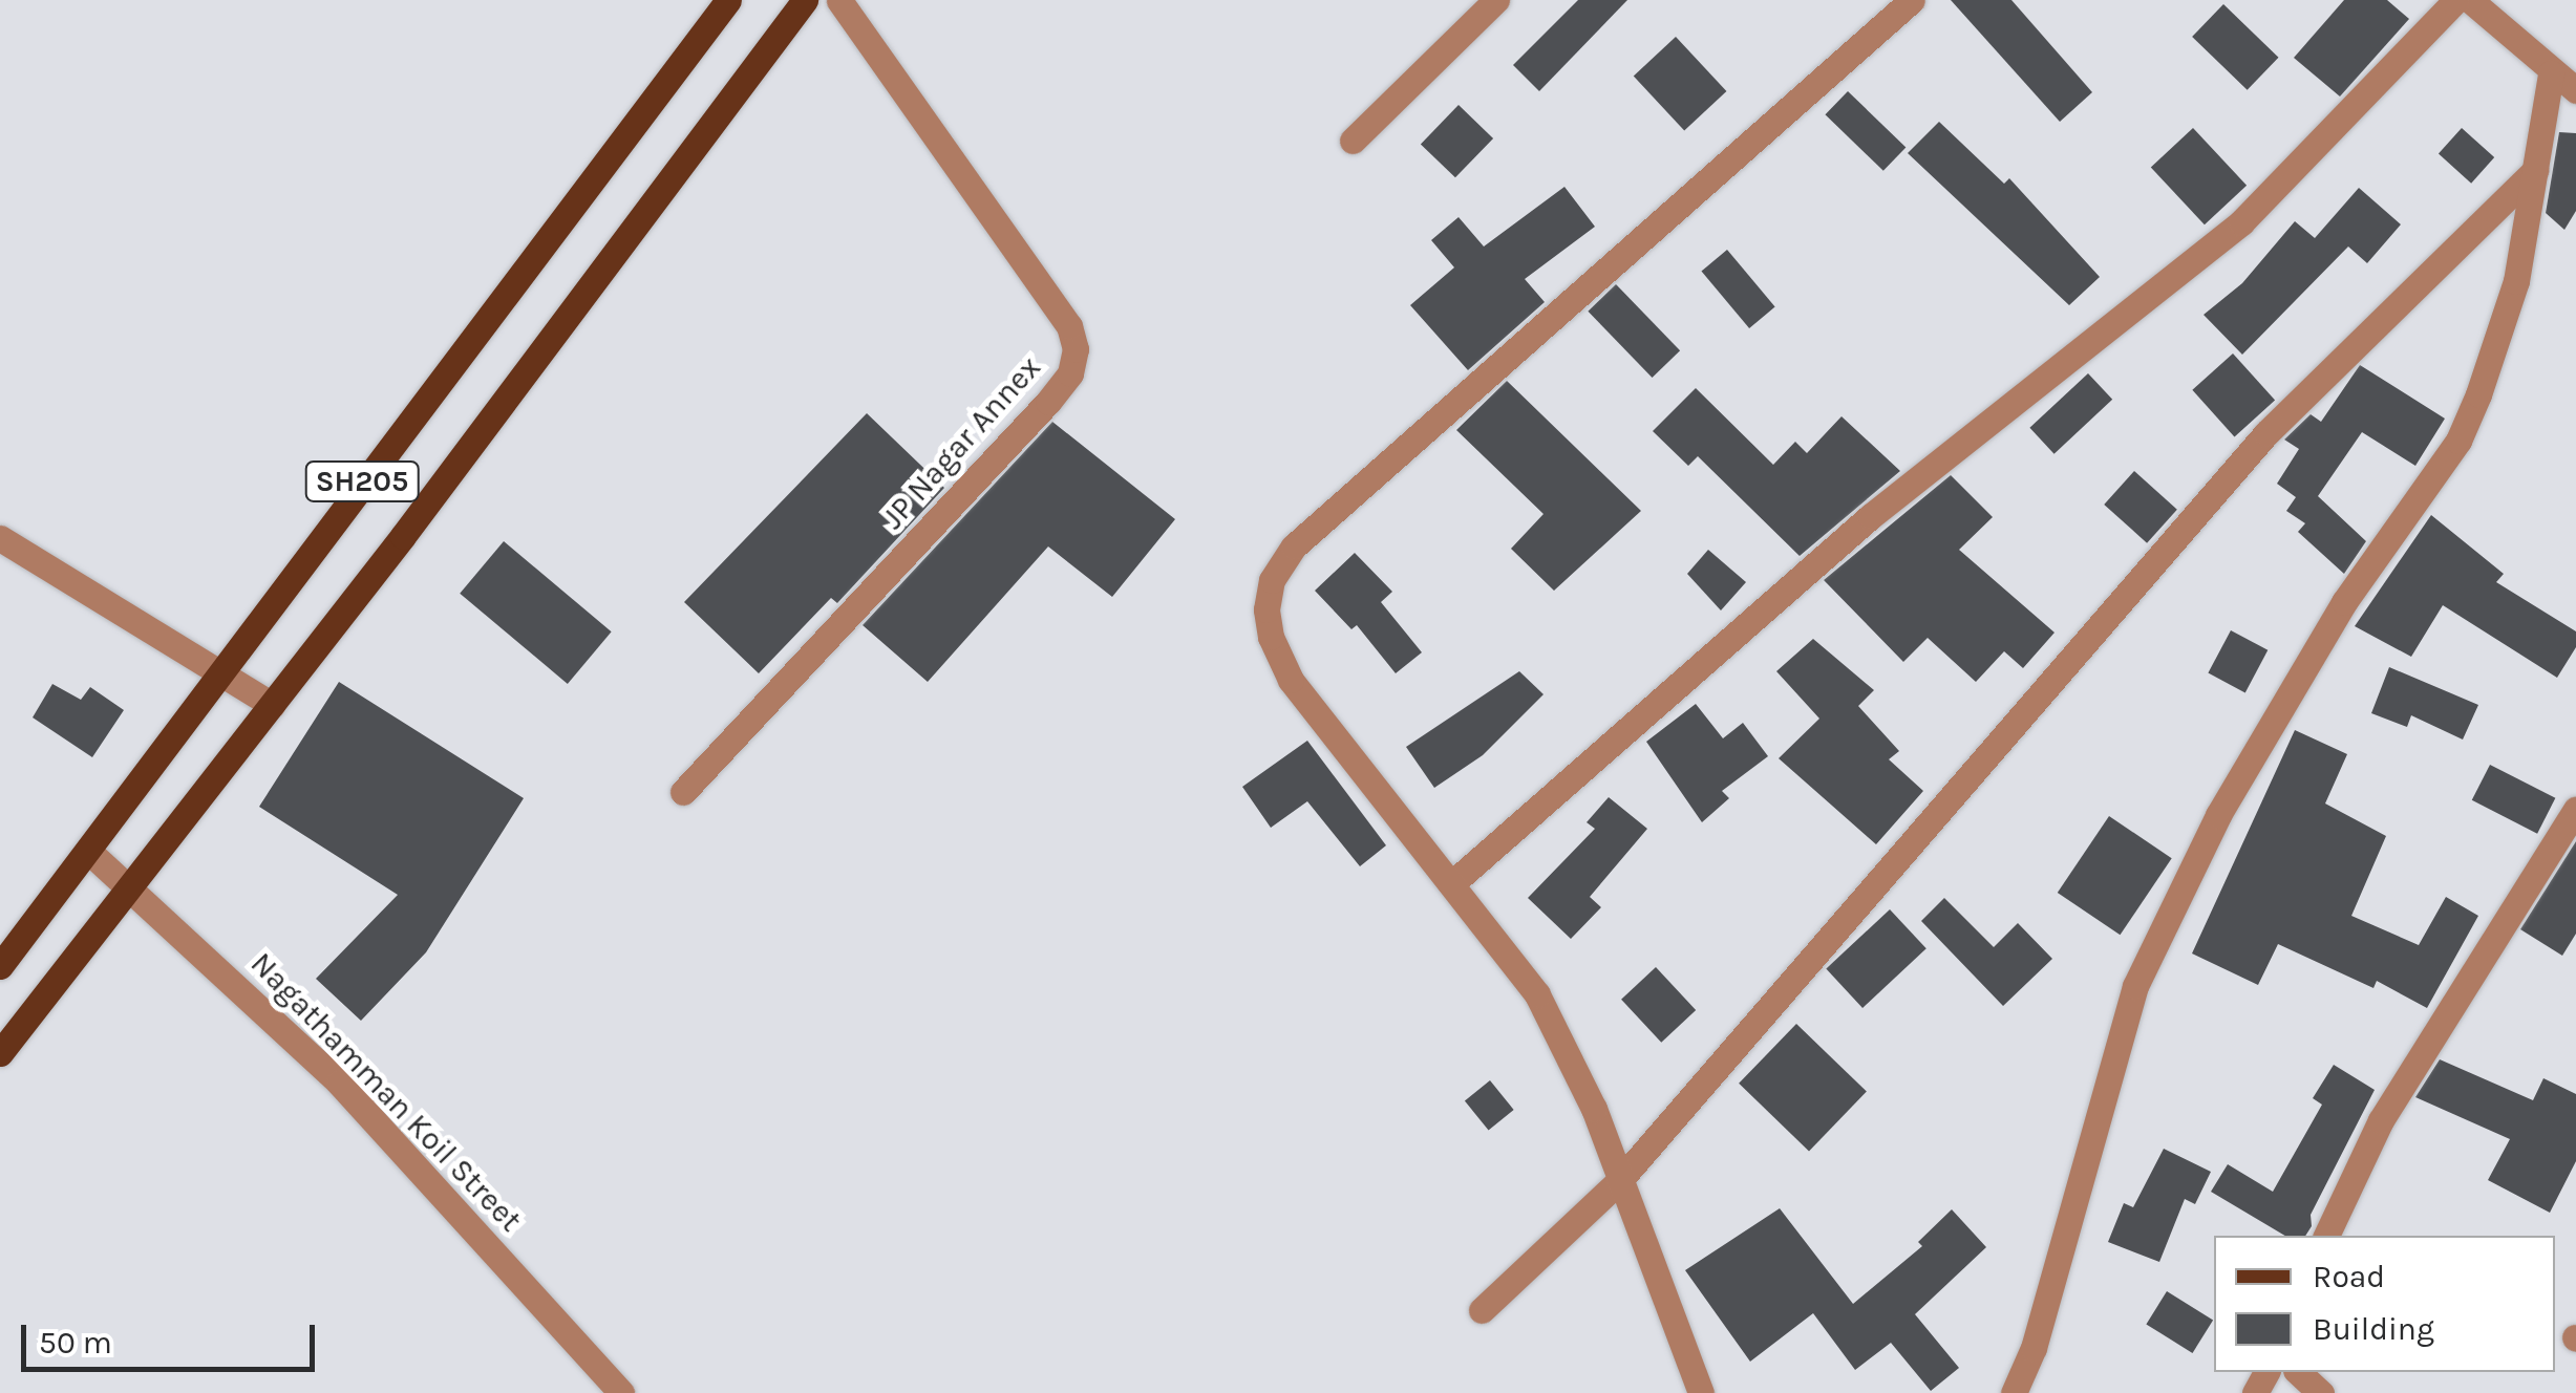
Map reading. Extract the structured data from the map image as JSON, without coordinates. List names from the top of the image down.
{
  "streets": {
    "main road": ["SH205"],
    "street": ["JP Nagar Annex", "Nagathamman Koil Street"]
  },
  "crossings": [
    ["SH205", "Nagathamman Koil Street"]
  ],
  "legend": ["Road", "Building"],
  "scale_bar": "50 m"
}
